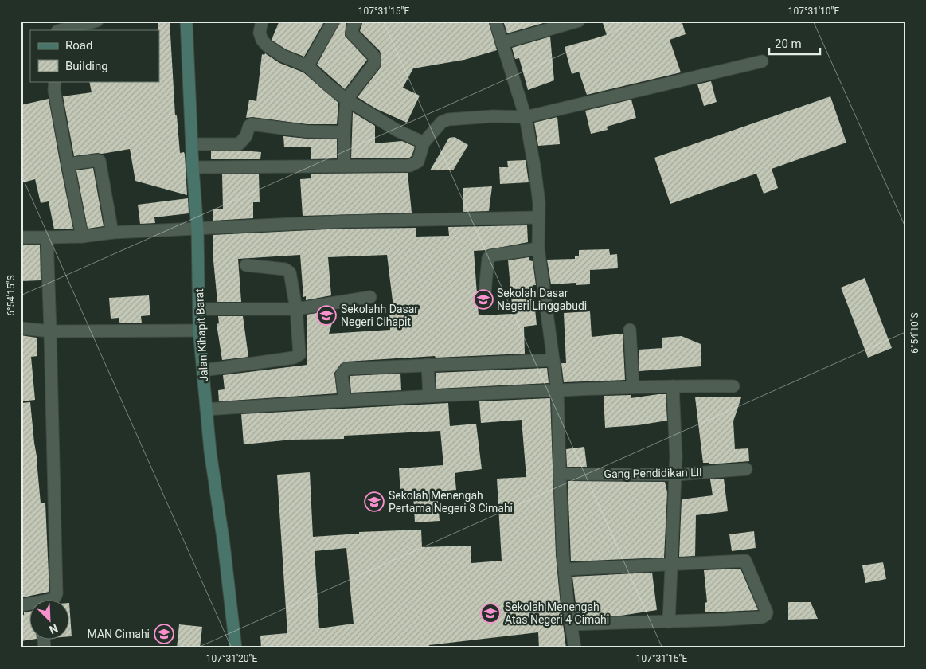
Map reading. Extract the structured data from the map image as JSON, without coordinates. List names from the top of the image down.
{
  "streets": {
    "street": ["Jalan Kihapit Barat", "Gang Pendidikan Lll"]
  },
  "places": {
    "school or university": [
      "Sekolah Dasar Negeri Linggabudi",
      "Sekolahh Dasar Negeri Cihapit",
      "Sekolah Menengah Pertama Negeri 8 Cimahi",
      "Sekolah Menengah Atas Negeri 4 Cimahi",
      "MAN Cimahi"
    ]
  },
  "legend": ["Road", "Building"],
  "scale_bar": "20 m",
  "north": "bottom right",
  "coordinates": [
    "107°31'15\"E",
    "107°31'10\"E",
    "6°54'15\"S",
    "6°54'10\"S",
    "107°31'20\"E"
  ]
}
